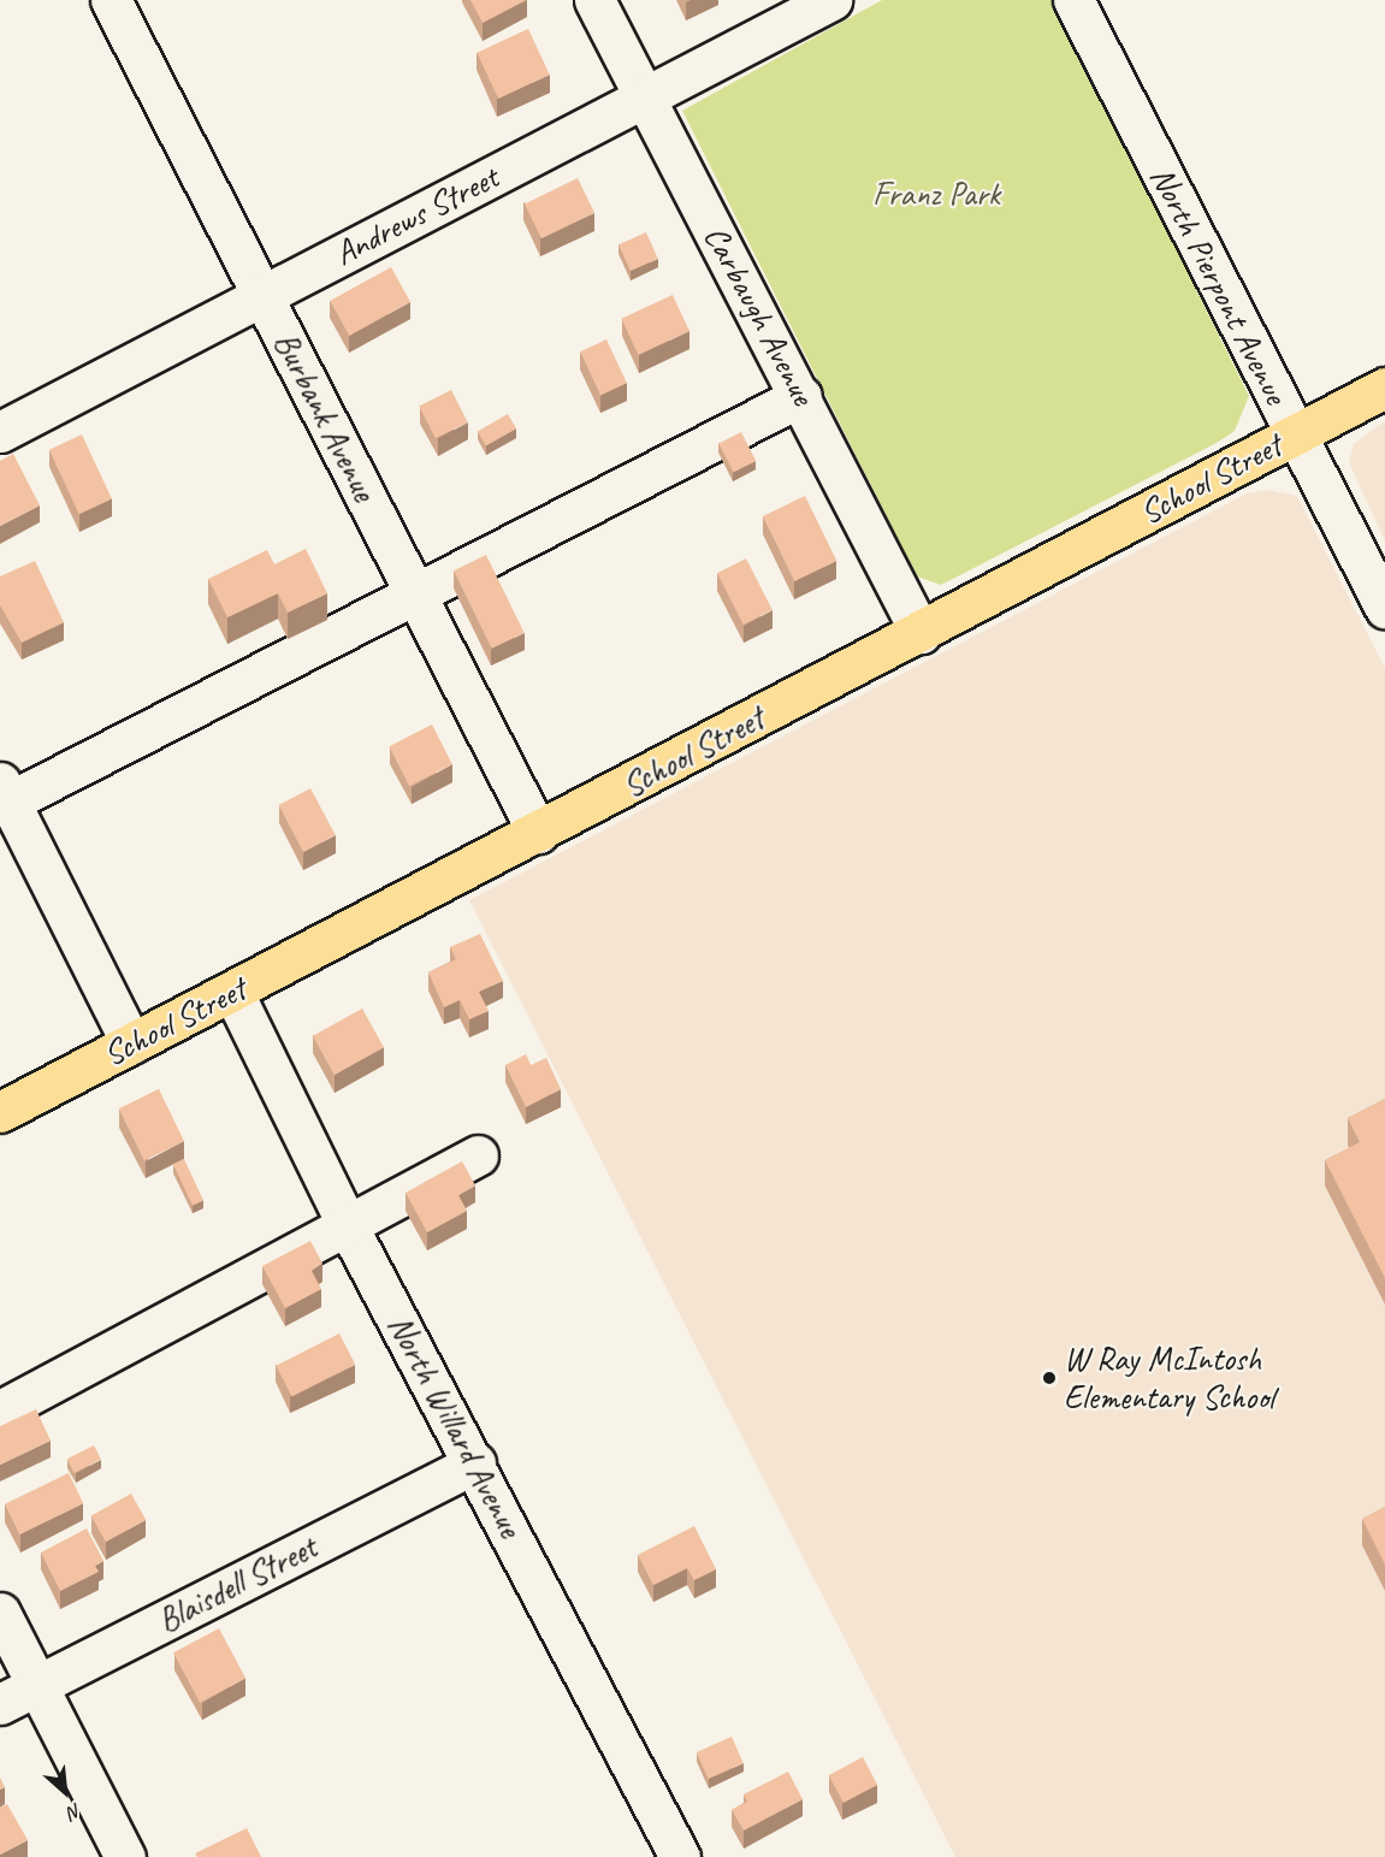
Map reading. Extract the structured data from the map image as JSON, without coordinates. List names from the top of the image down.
{
  "streets": {
    "main road": ["School Street"],
    "street": [
      "Andrews Street",
      "North Pierpont Avenue",
      "Carbaugh Avenue",
      "Burbank Avenue",
      "North Willard Avenue",
      "Blaisdell Street"
    ]
  },
  "crossings": [
    ["Andrews Street", "Carbaugh Avenue"],
    ["Andrews Street", "Burbank Avenue"],
    ["North Pierpont Avenue", "School Street"],
    ["Carbaugh Avenue", "School Street"],
    ["Burbank Avenue", "School Street"],
    ["School Street", "North Willard Avenue"],
    ["North Willard Avenue", "Blaisdell Street"]
  ],
  "parks": ["Franz Park"],
  "places": ["W Ray McIntosh Elementary School"],
  "north": "bottom right"
}
